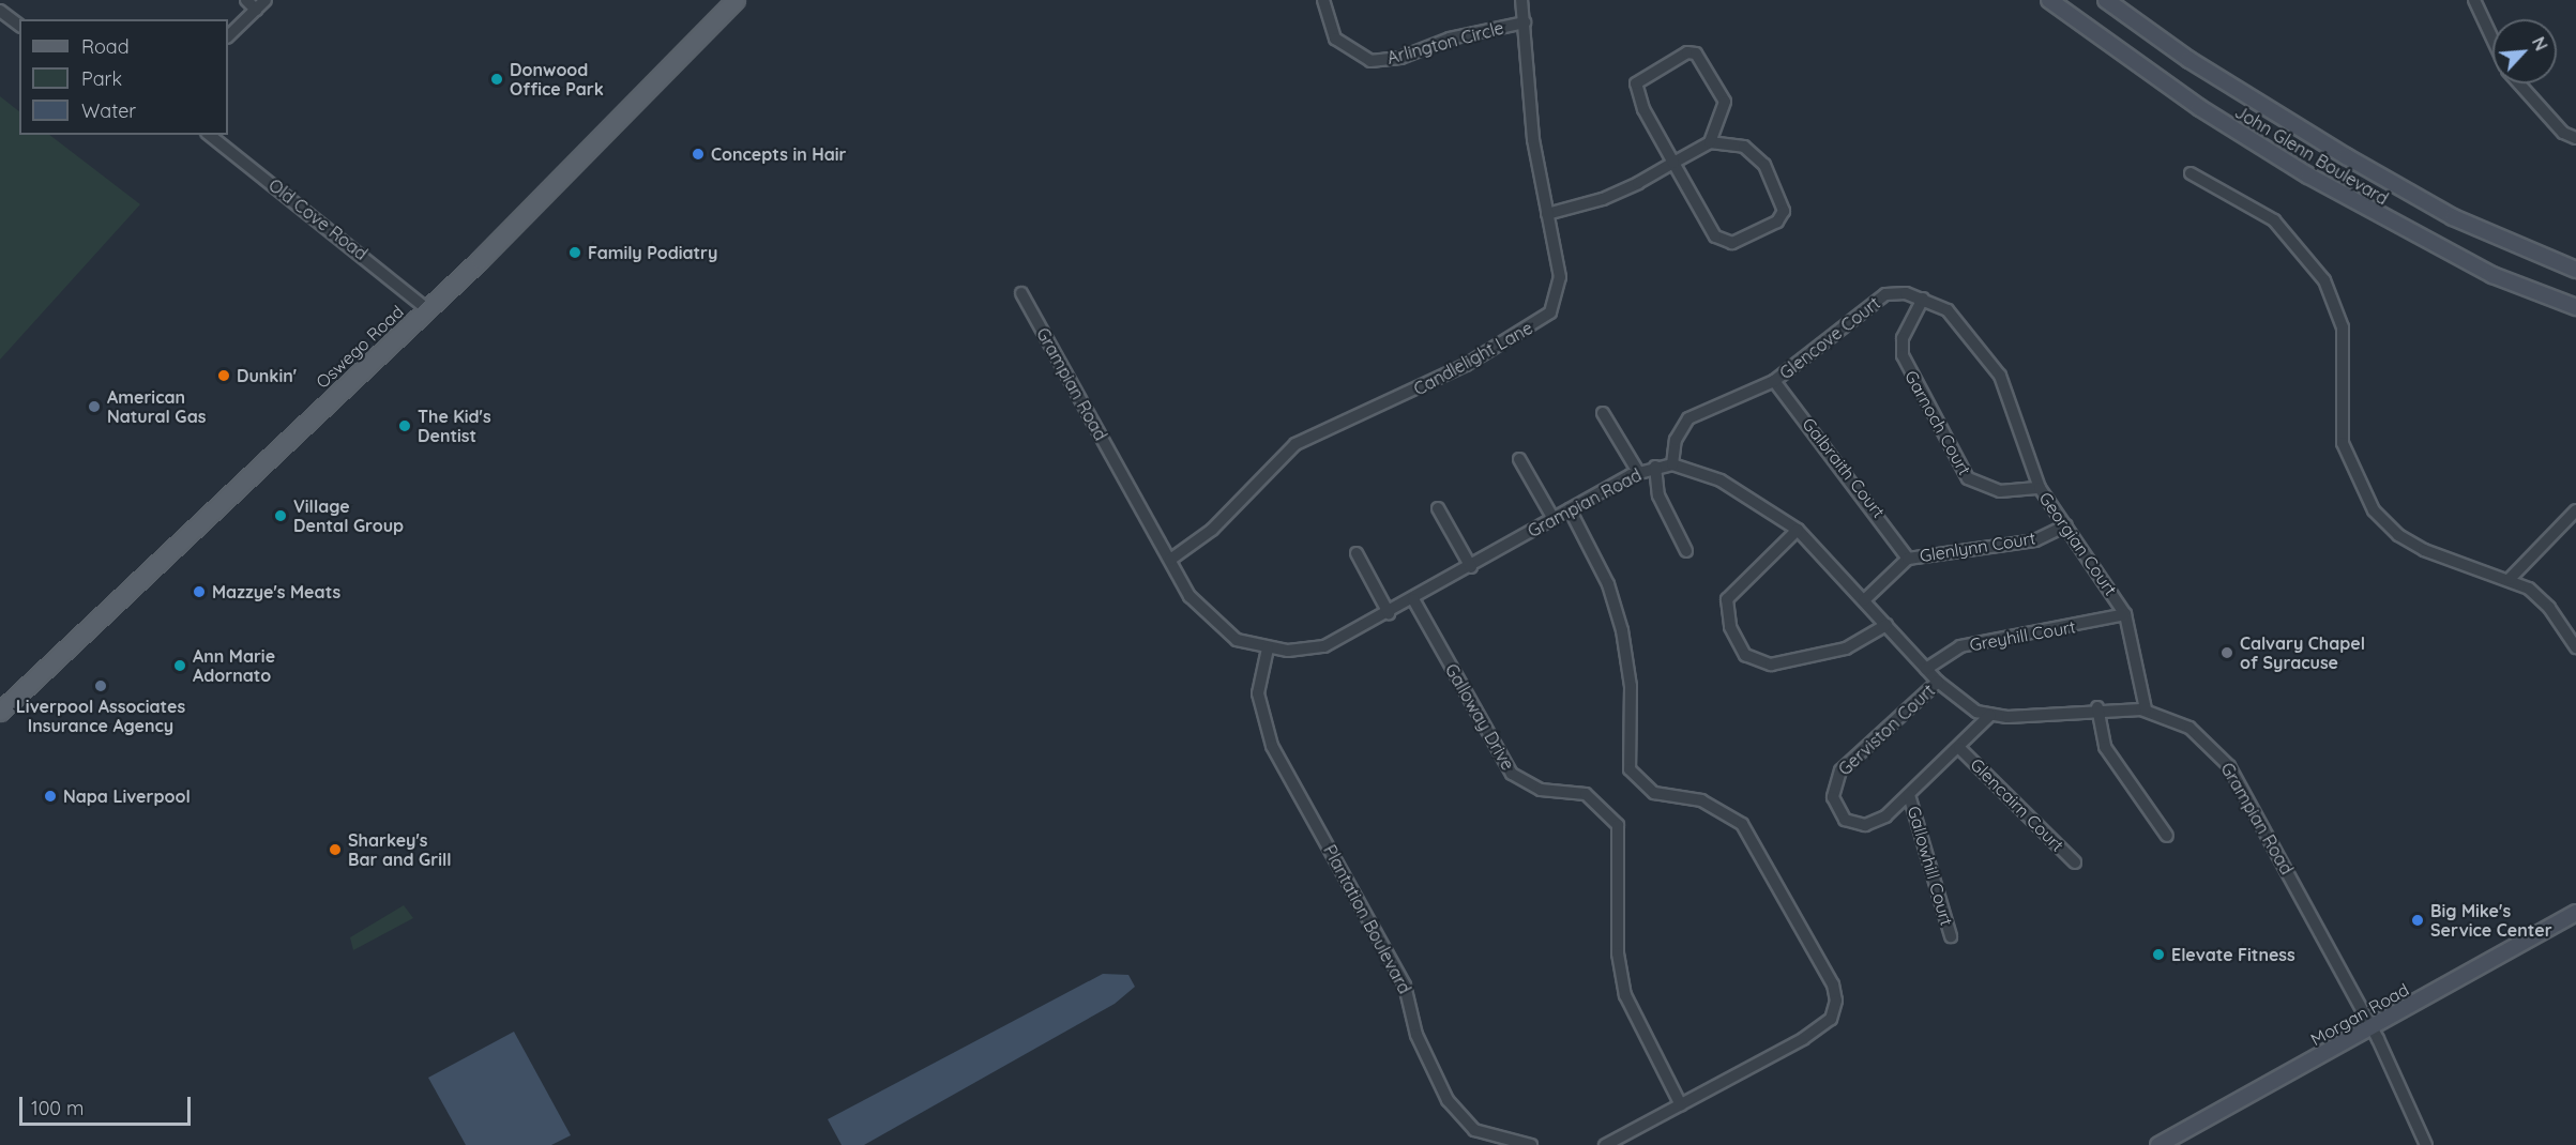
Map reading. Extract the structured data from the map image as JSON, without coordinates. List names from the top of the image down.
{
  "streets": {
    "main road": ["John Glenn Boulevard", "Oswego Road", "Morgan Road"],
    "street": [
      "Arlington Circle",
      "Old Cove Road",
      "Glencove Court",
      "Candlelight Lane",
      "Grampian Road",
      "Garnoch Court",
      "Galbraith Court",
      "Georgian Court",
      "Glenlynn Court",
      "Greyhill Court",
      "Galloway Drive",
      "Gerviston Court",
      "Glencairn Court",
      "Gallowhill Court",
      "Plantation Boulevard"
    ]
  },
  "crossings": [
    ["Arlington Circle", "Candlelight Lane"],
    ["Old Cove Road", "Oswego Road"],
    ["Glencove Court", "Grampian Road"],
    ["Glencove Court", "Garnoch Court"],
    ["Glencove Court", "Galbraith Court"],
    ["Glencove Court", "Georgian Court"],
    ["Candlelight Lane", "Grampian Road"],
    ["Grampian Road", "Georgian Court"],
    ["Grampian Road", "Glenlynn Court"],
    ["Grampian Road", "Greyhill Court"],
    ["Grampian Road", "Galloway Drive"],
    ["Grampian Road", "Gerviston Court"],
    ["Grampian Road", "Plantation Boulevard"],
    ["Grampian Road", "Morgan Road"],
    ["Garnoch Court", "Georgian Court"],
    ["Galbraith Court", "Glenlynn Court"],
    ["Georgian Court", "Glenlynn Court"],
    ["Georgian Court", "Greyhill Court"],
    ["Gerviston Court", "Gallowhill Court"]
  ],
  "places": [
    "Donwood Office Park",
    "Concepts in Hair",
    "Family Podiatry",
    "Dunkin'",
    "American Natural Gas",
    "The Kid's Dentist",
    "Village Dental Group",
    "Mazzye's Meats",
    "Calvary Chapel of Syracuse",
    "Ann Marie Adornato",
    "Liverpool Associates Insurance Agency",
    "Napa Liverpool",
    "Sharkey's Bar and Grill",
    "Big Mike's Service Center",
    "Elevate Fitness"
  ],
  "legend": ["Road", "Park", "Water"],
  "scale_bar": "100 m",
  "north": "top right"
}
